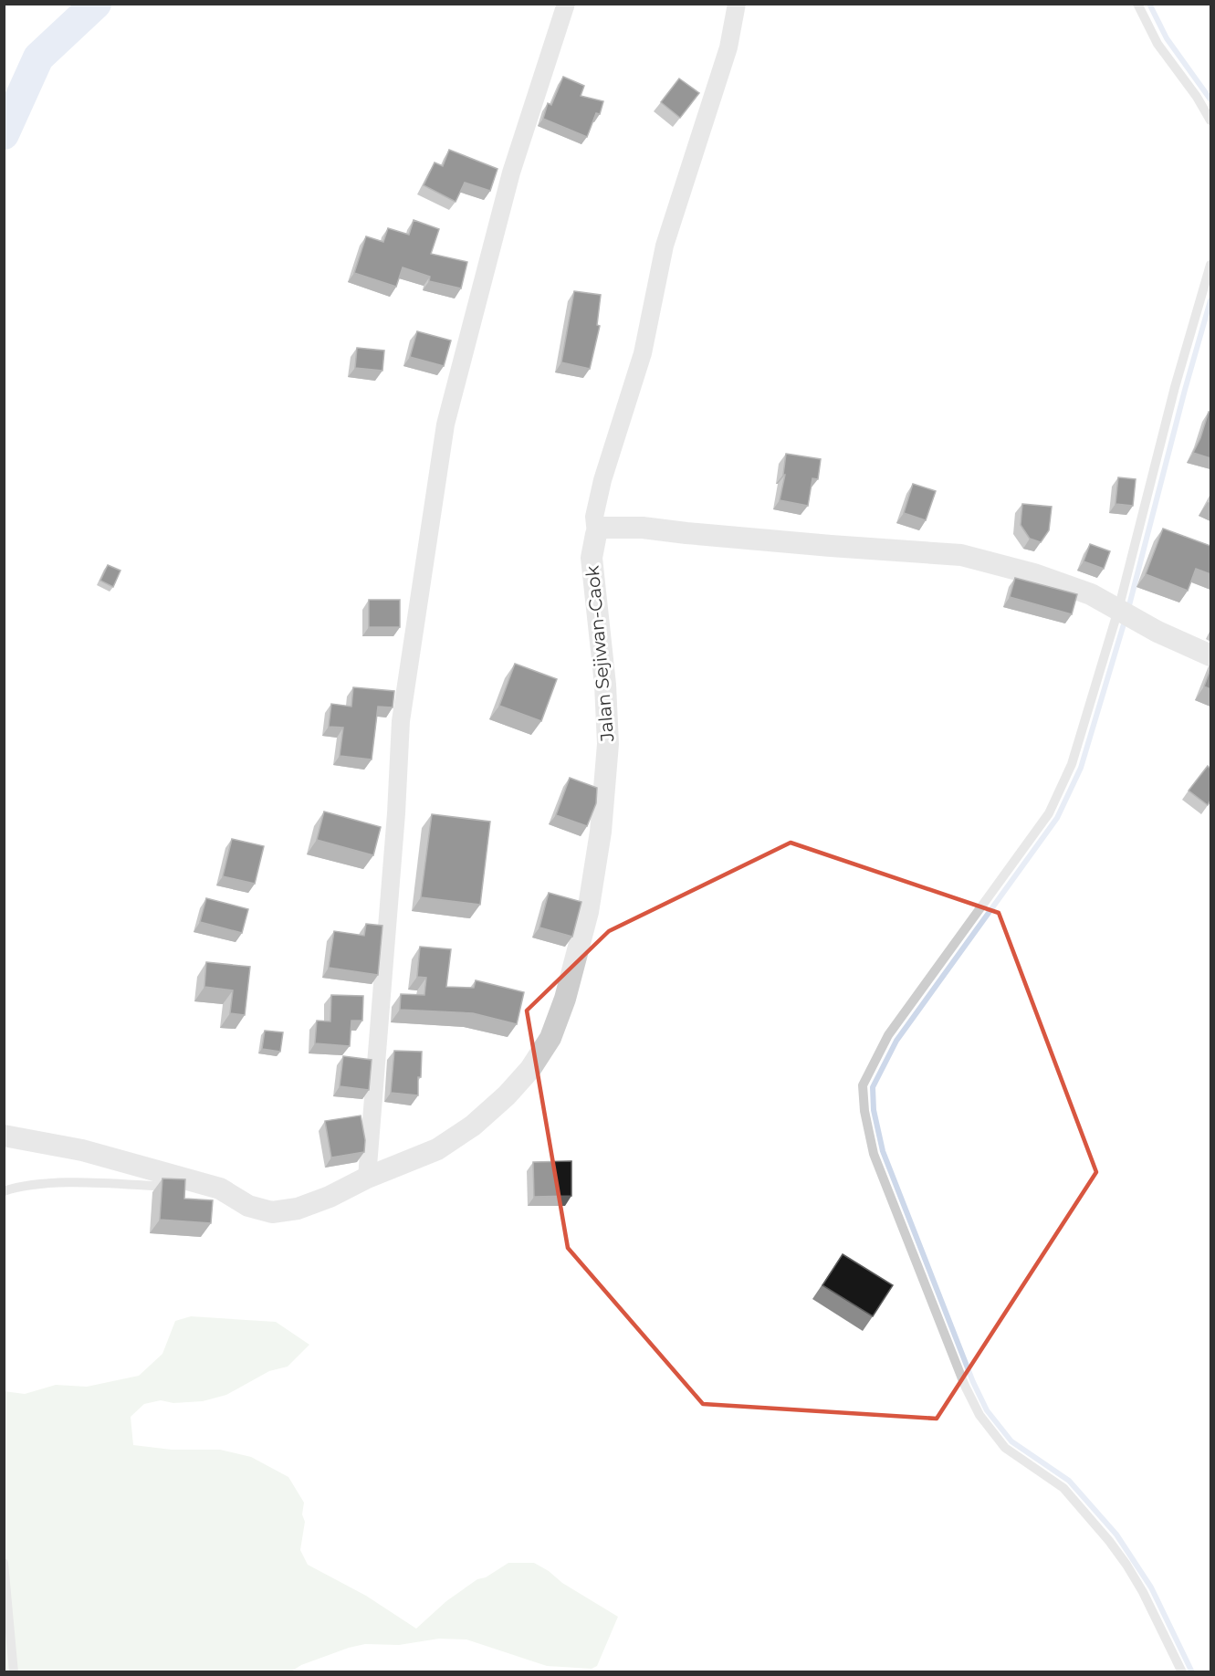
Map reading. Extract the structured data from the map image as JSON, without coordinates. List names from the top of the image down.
{
  "streets": {
    "street": ["Jalan Sejiwan-Caok"]
  }
}
